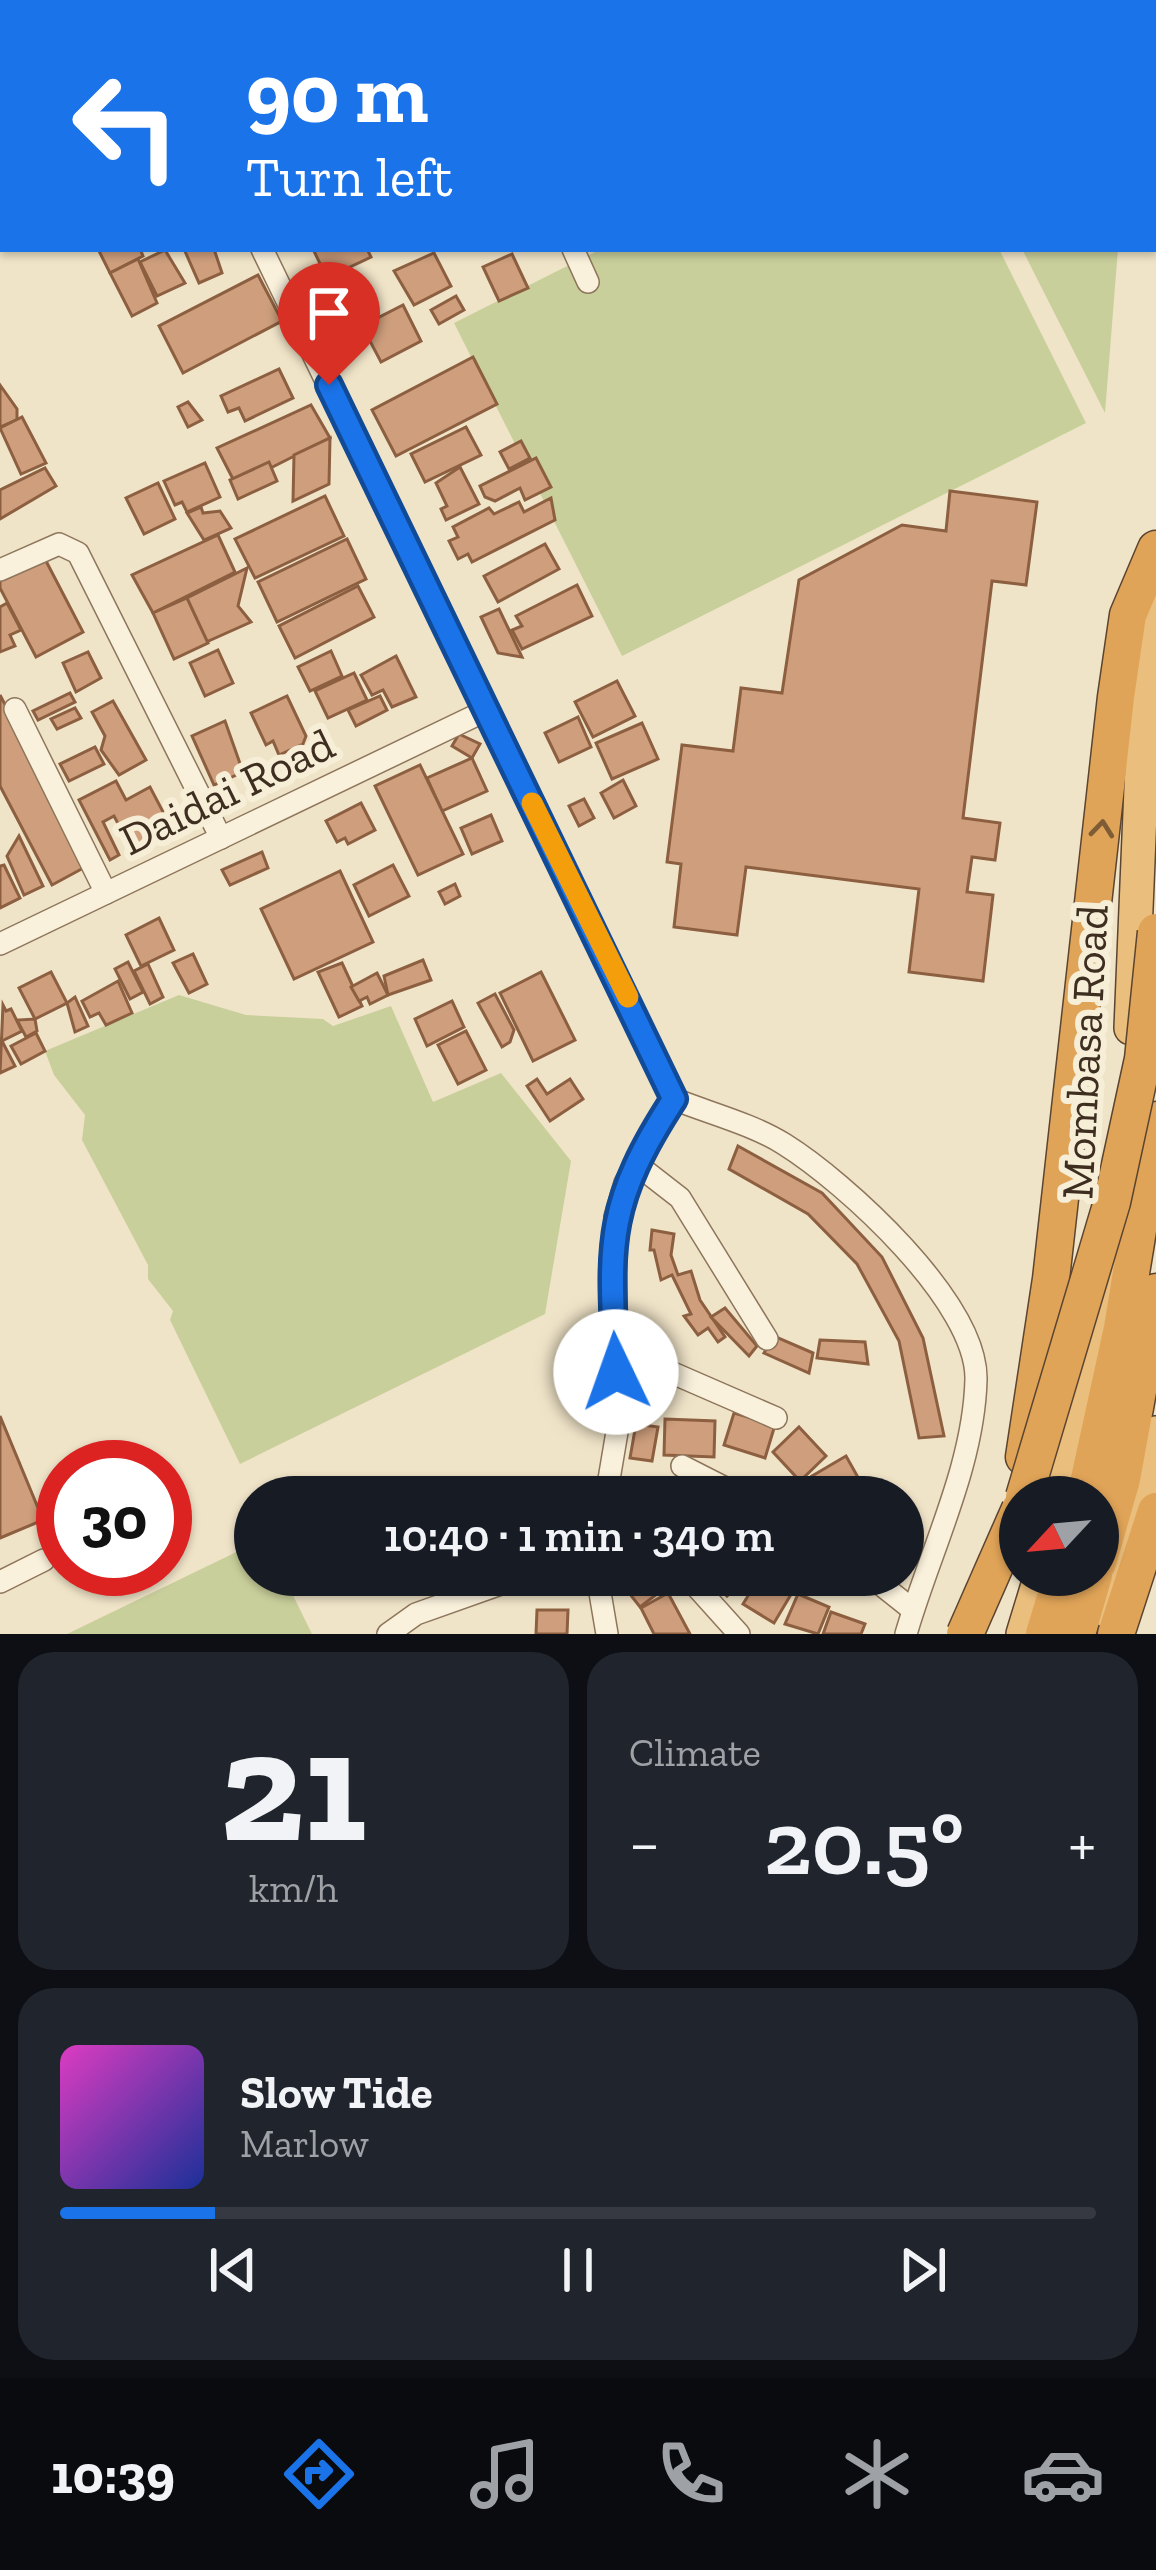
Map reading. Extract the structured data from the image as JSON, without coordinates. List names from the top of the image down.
{
  "streets": {
    "highway": ["Mombasa Road"],
    "street": ["Daidai Road"]
  },
  "north": "bottom left",
  "page": {
    "turn": ["90 m", "Turn left"],
    "limit": "30",
    "trip": "10:40 · 1 min · 340 m",
    "tile": [
      ["21", "km/h"],
      "Climate"
    ],
    "heat": ["−", "20.5°", "+"],
    "song": ["Slow Tide", "Marlow"],
    "tabs": "10:39"
  }
}
